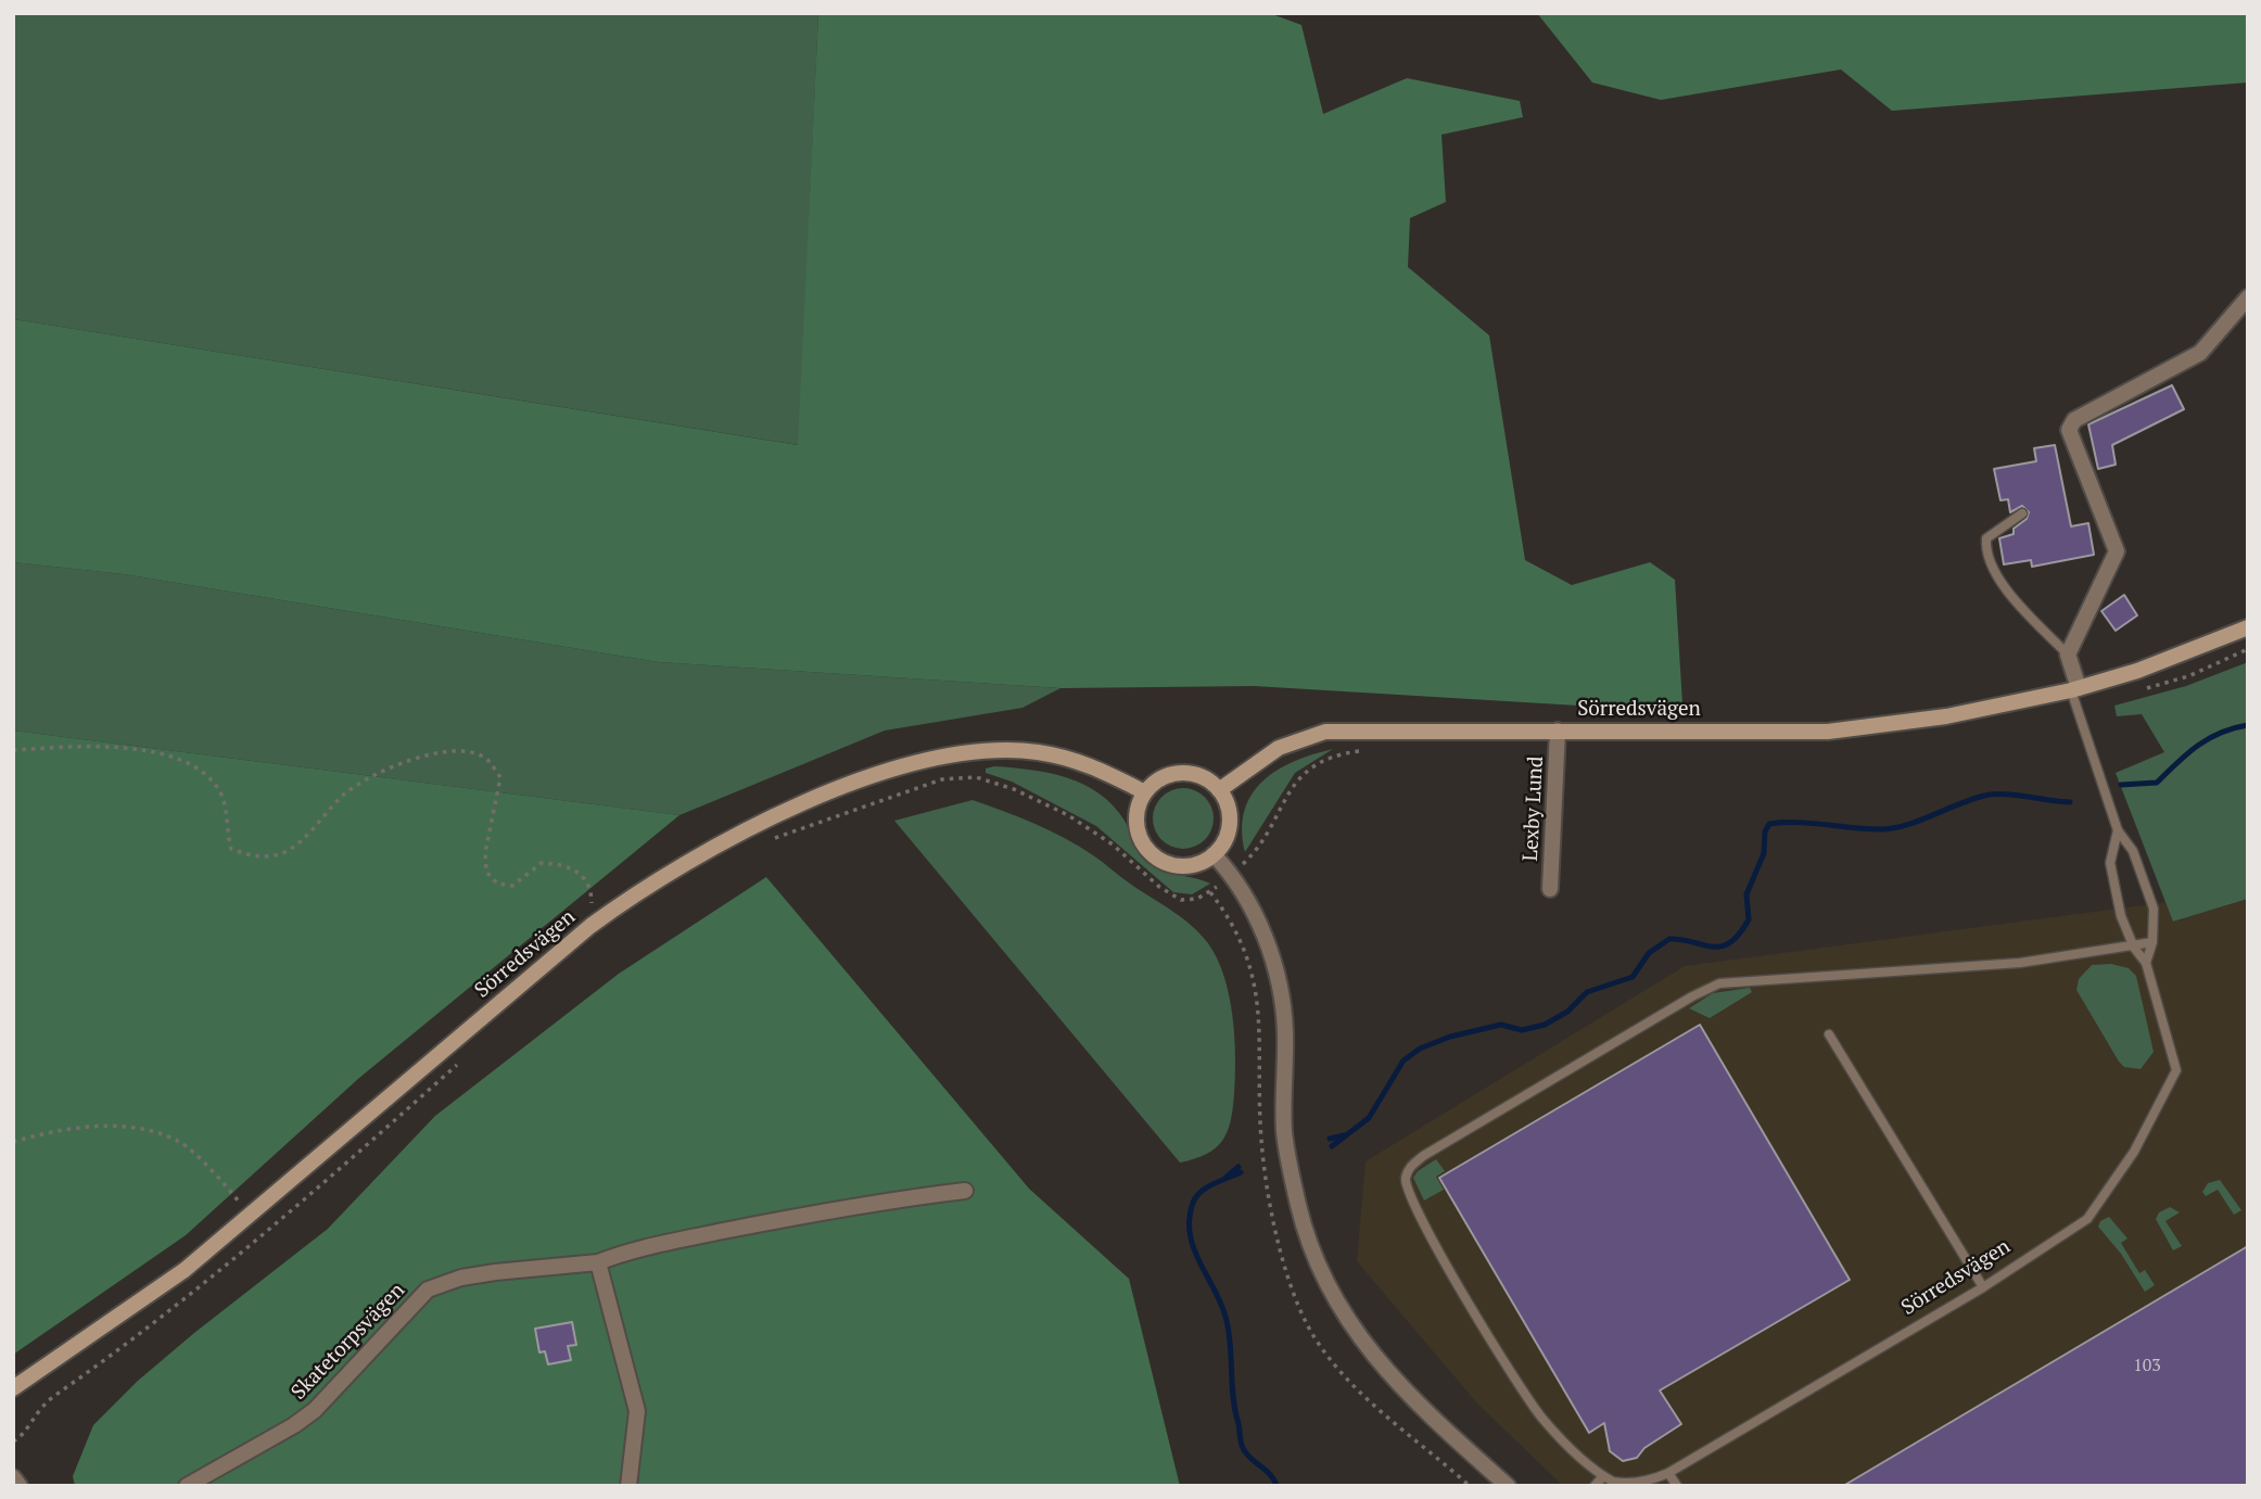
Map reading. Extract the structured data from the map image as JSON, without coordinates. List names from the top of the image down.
{
  "streets": {
    "street": ["Sörredsvägen", "Lexby Lund", "Skatetorpsvägen"]
  },
  "crossings": [
    ["Sörredsvägen", "Lexby Lund"]
  ],
  "house_numbers": ["103"]
}
